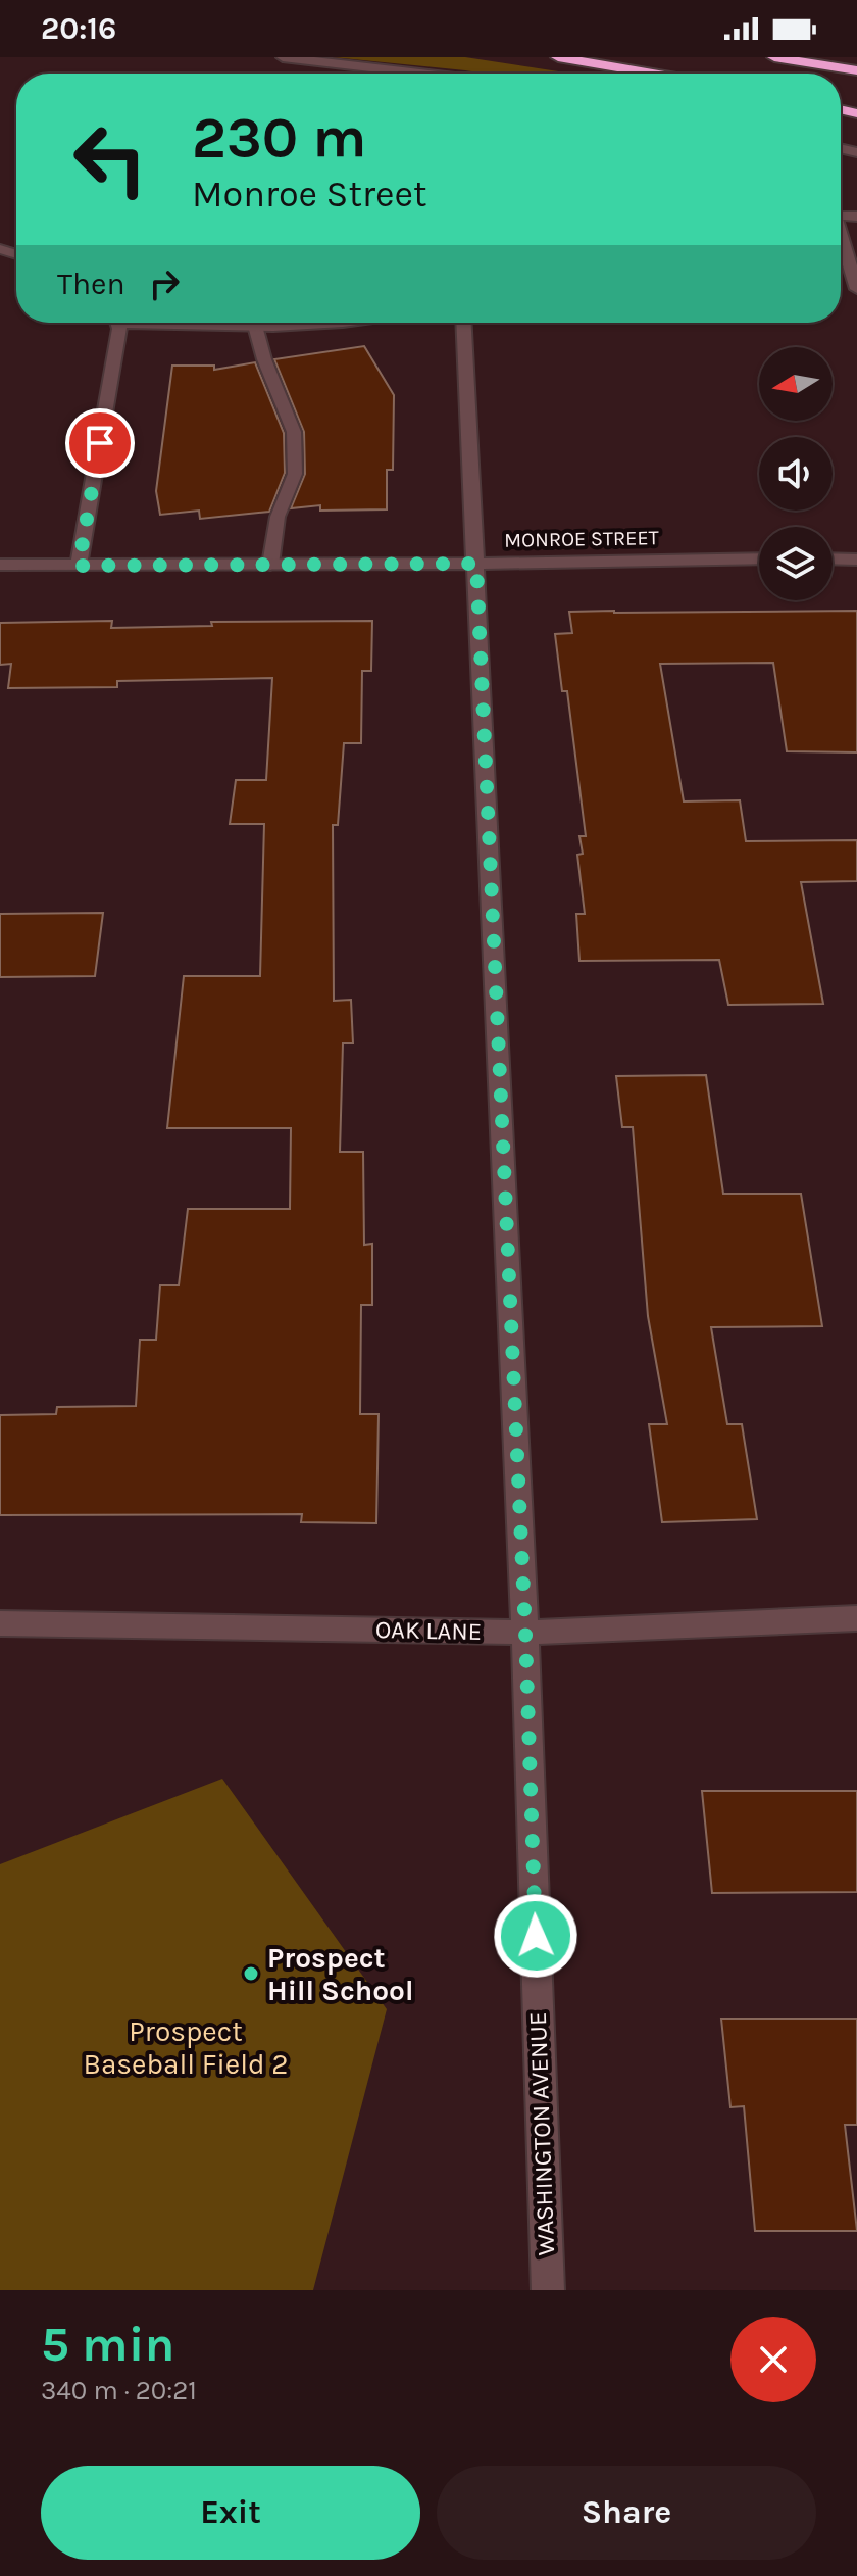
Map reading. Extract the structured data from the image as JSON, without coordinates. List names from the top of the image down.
{
  "streets": {
    "street": ["MONROE STREET", "OAK LANE", "WASHINGTON AVENUE"]
  },
  "crossings": [
    ["MONROE STREET", "WASHINGTON AVENUE"],
    ["OAK LANE", "WASHINGTON AVENUE"]
  ],
  "parks": ["Prospect Baseball Field 2"],
  "places": ["Prospect Hill School"],
  "north": "left",
  "page": {
    "status": "20:16",
    "turn": ["230 m", "Monroe Street"],
    "then": "Then",
    "heading": ["5 min", "340 m · 20:21"],
    "buttons": ["Exit", "Share"]
  }
}
